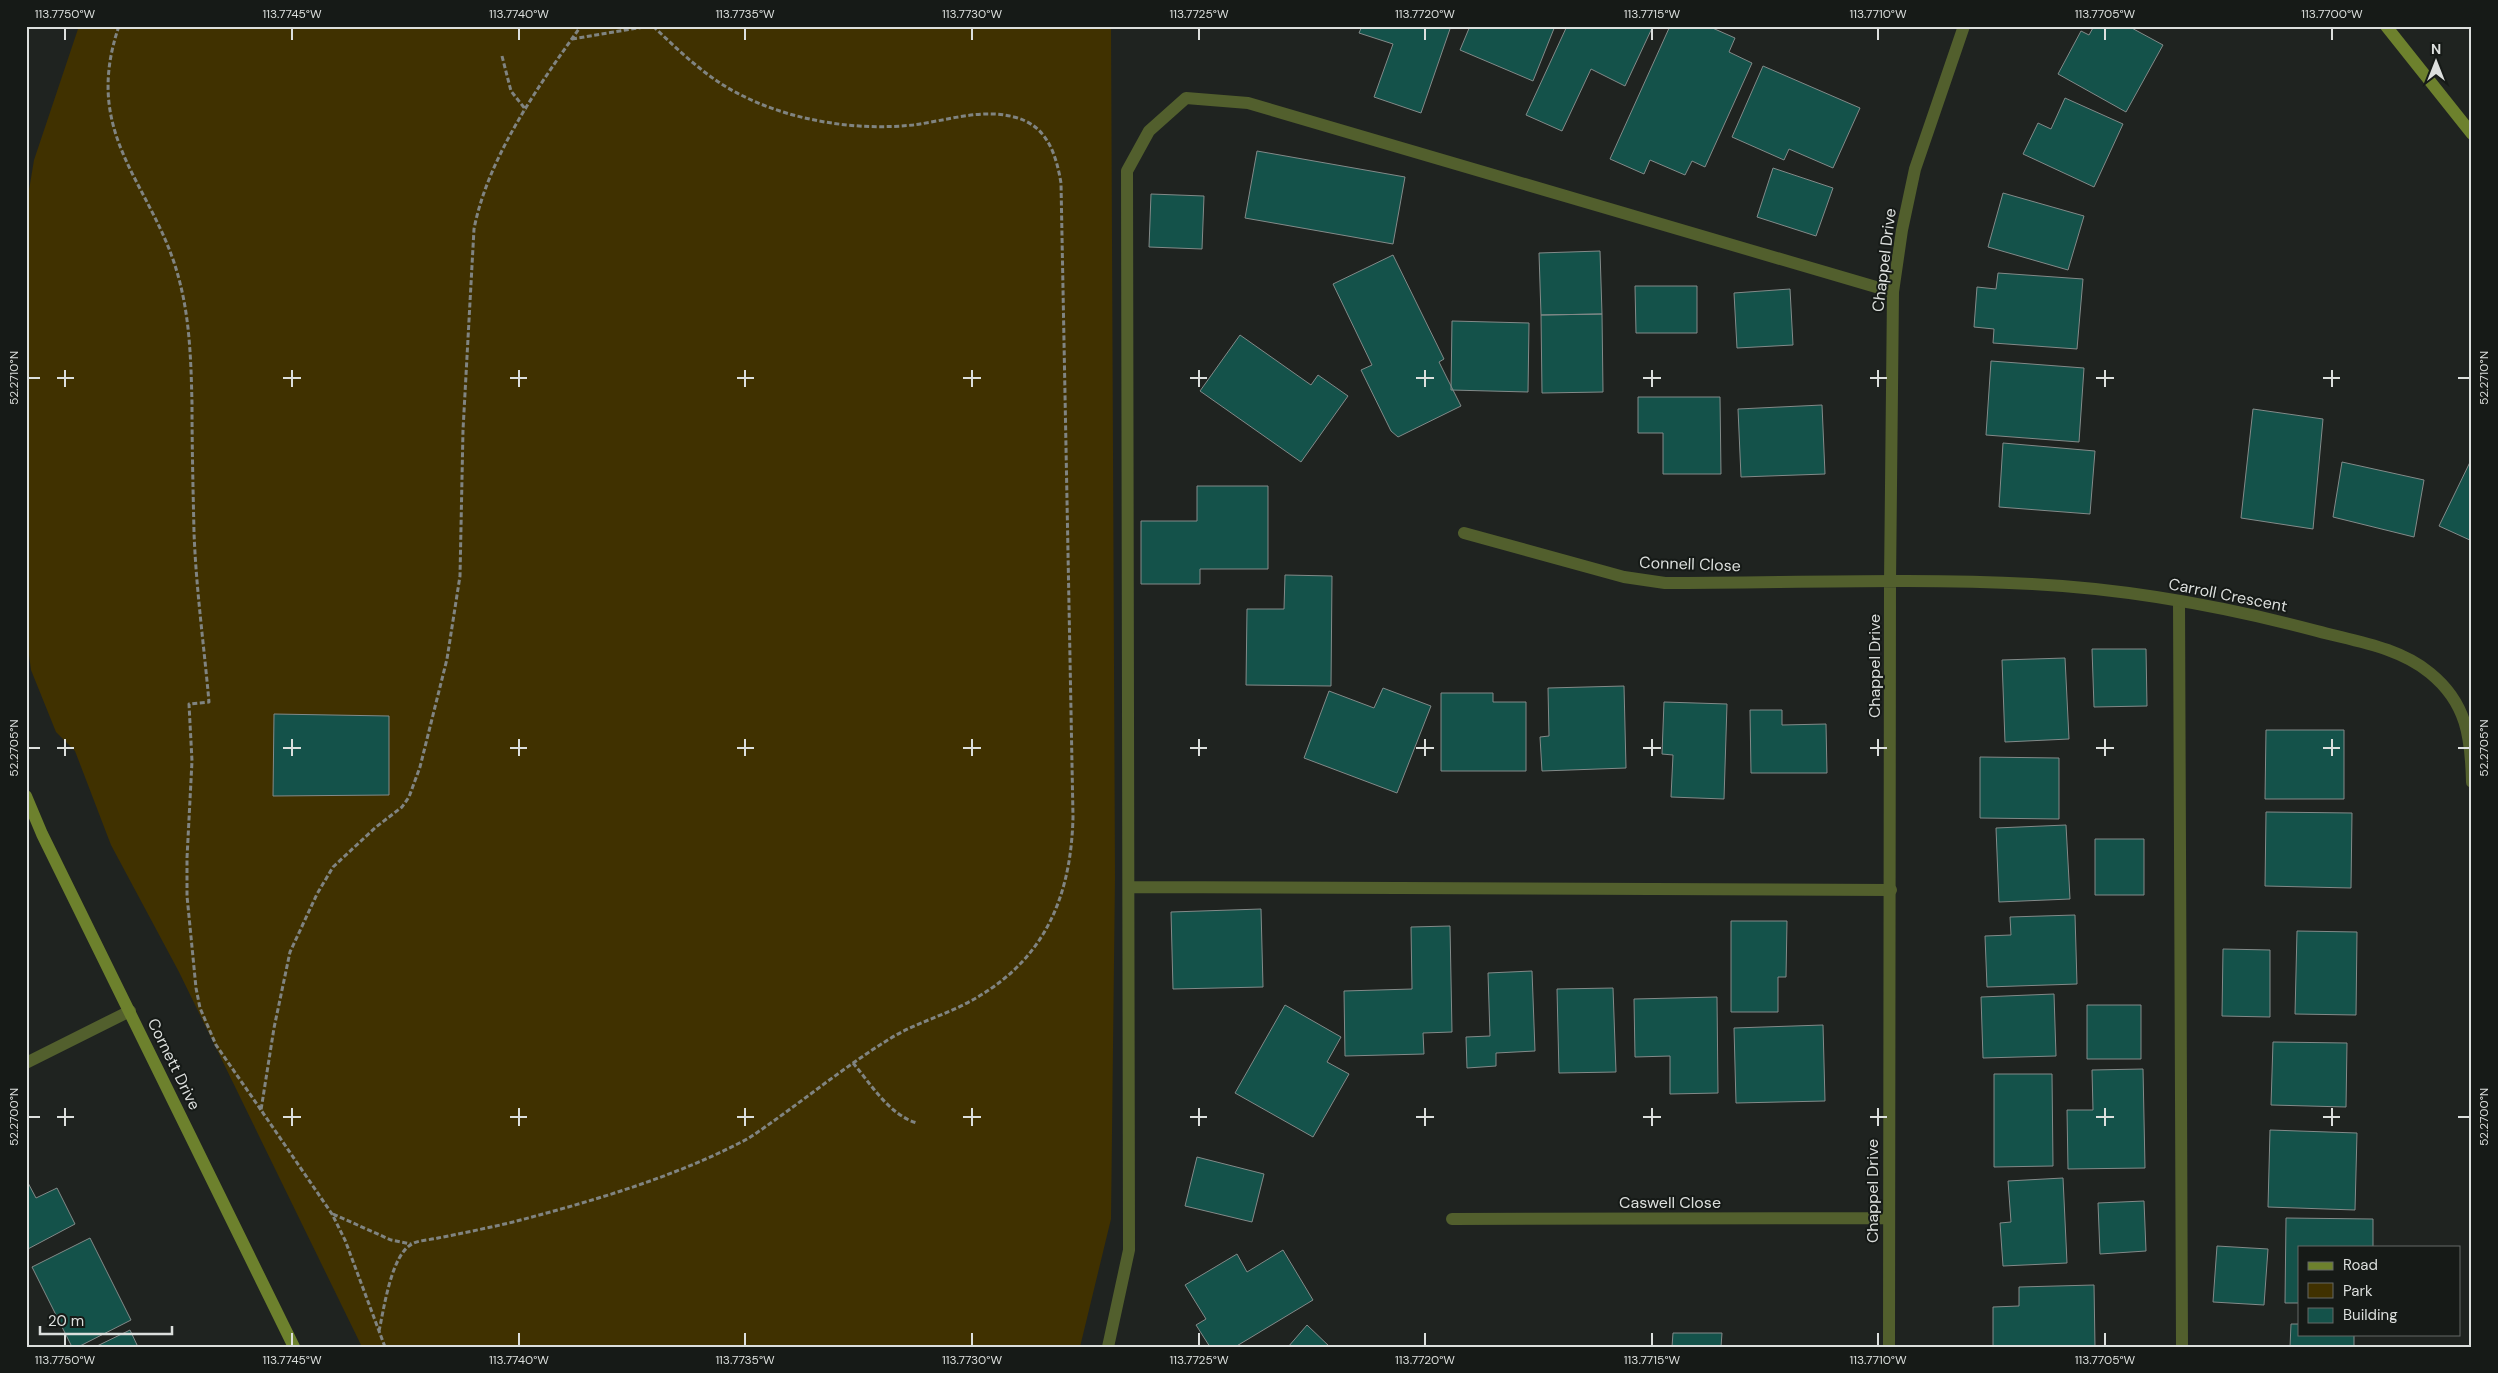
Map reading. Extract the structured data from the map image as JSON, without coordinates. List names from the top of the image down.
{
  "streets": {
    "street": [
      "Chappel Drive",
      "Connell Close",
      "Carroll Crescent",
      "Cornett Drive",
      "Caswell Close"
    ]
  },
  "crossings": [
    ["Chappel Drive", "Connell Close"],
    ["Chappel Drive", "Carroll Crescent"],
    ["Chappel Drive", "Caswell Close"],
    ["Connell Close", "Carroll Crescent"]
  ],
  "legend": ["Road", "Park", "Building"],
  "scale_bar": "20 m",
  "north": "top",
  "coordinates": [
    "113.7750°W",
    "113.7745°W",
    "113.7740°W",
    "113.7735°W",
    "113.7730°W",
    "113.7725°W",
    "113.7720°W",
    "113.7715°W",
    "113.7710°W",
    "113.7705°W",
    "113.7700°W",
    "52.2710°N",
    "52.2705°N",
    "52.2700°N"
  ]
}
